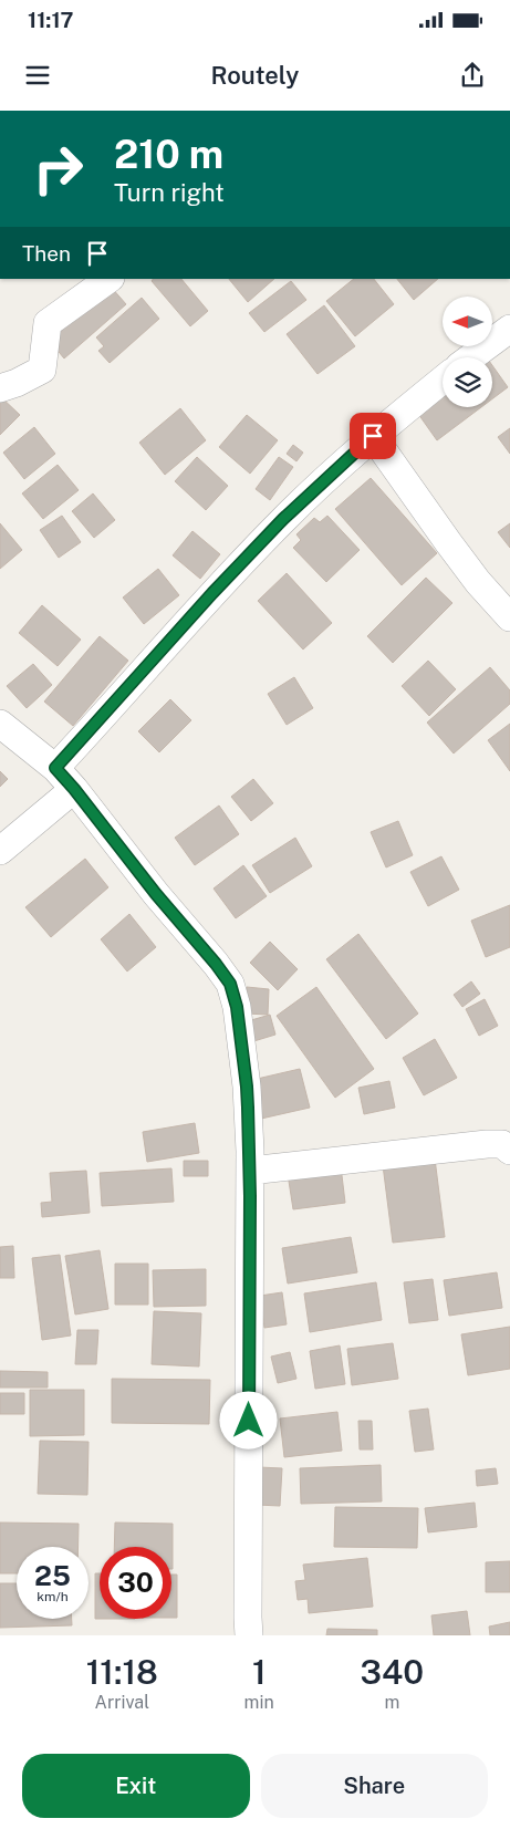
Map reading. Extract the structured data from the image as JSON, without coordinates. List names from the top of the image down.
{
  "north": "left",
  "page": {
    "status": "11:17",
    "header": "Routely",
    "turn": ["210 m", "Turn right"],
    "then": "Then",
    "speed": "25 km/h",
    "limit": "30",
    "eta": [
      "11:18",
      "Arrival",
      "1",
      "min",
      "340",
      "m"
    ],
    "buttons": ["Exit", "Share"]
  }
}
